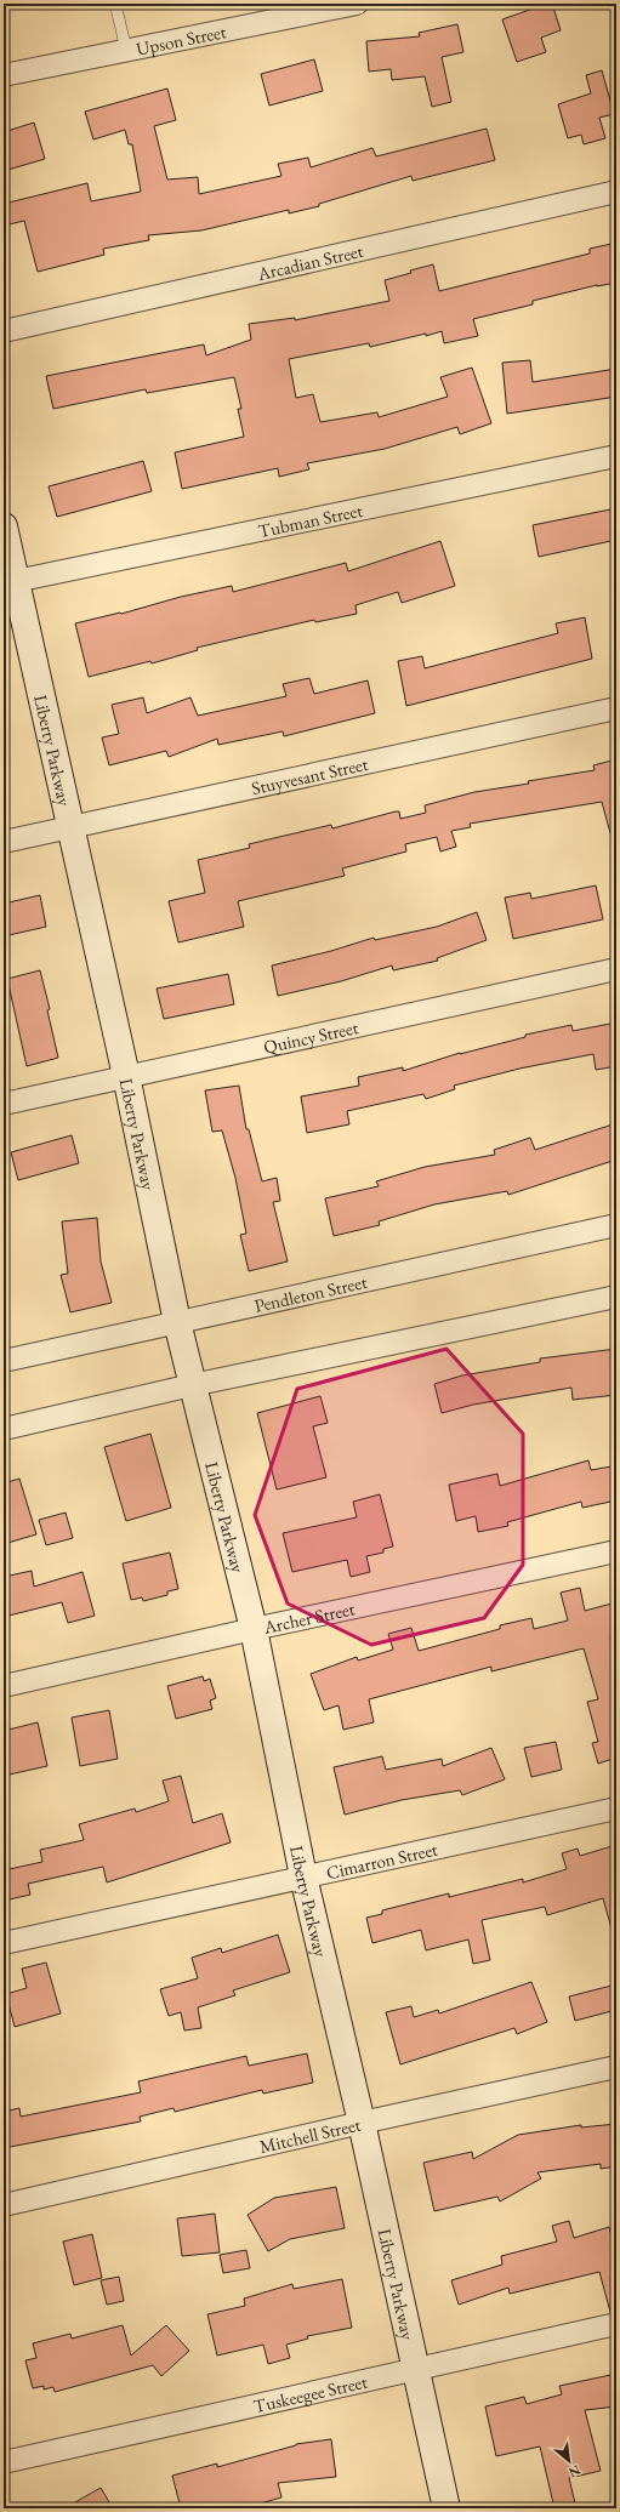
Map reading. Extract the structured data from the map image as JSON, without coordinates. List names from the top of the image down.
{
  "streets": {
    "street": [
      "Upson Street",
      "Arcadian Street",
      "Tubman Street",
      "Liberty Parkway",
      "Stuyvesant Street",
      "Quincy Street",
      "Pendleton Street",
      "Archer Street",
      "Cimarron Street",
      "Mitchell Street",
      "Tuskeegee Street"
    ]
  },
  "crossings": [
    ["Tubman Street", "Liberty Parkway"],
    ["Liberty Parkway", "Stuyvesant Street"],
    ["Liberty Parkway", "Quincy Street"],
    ["Liberty Parkway", "Pendleton Street"],
    ["Liberty Parkway", "Archer Street"],
    ["Liberty Parkway", "Cimarron Street"],
    ["Liberty Parkway", "Mitchell Street"],
    ["Liberty Parkway", "Tuskeegee Street"]
  ],
  "north": "bottom right"
}
